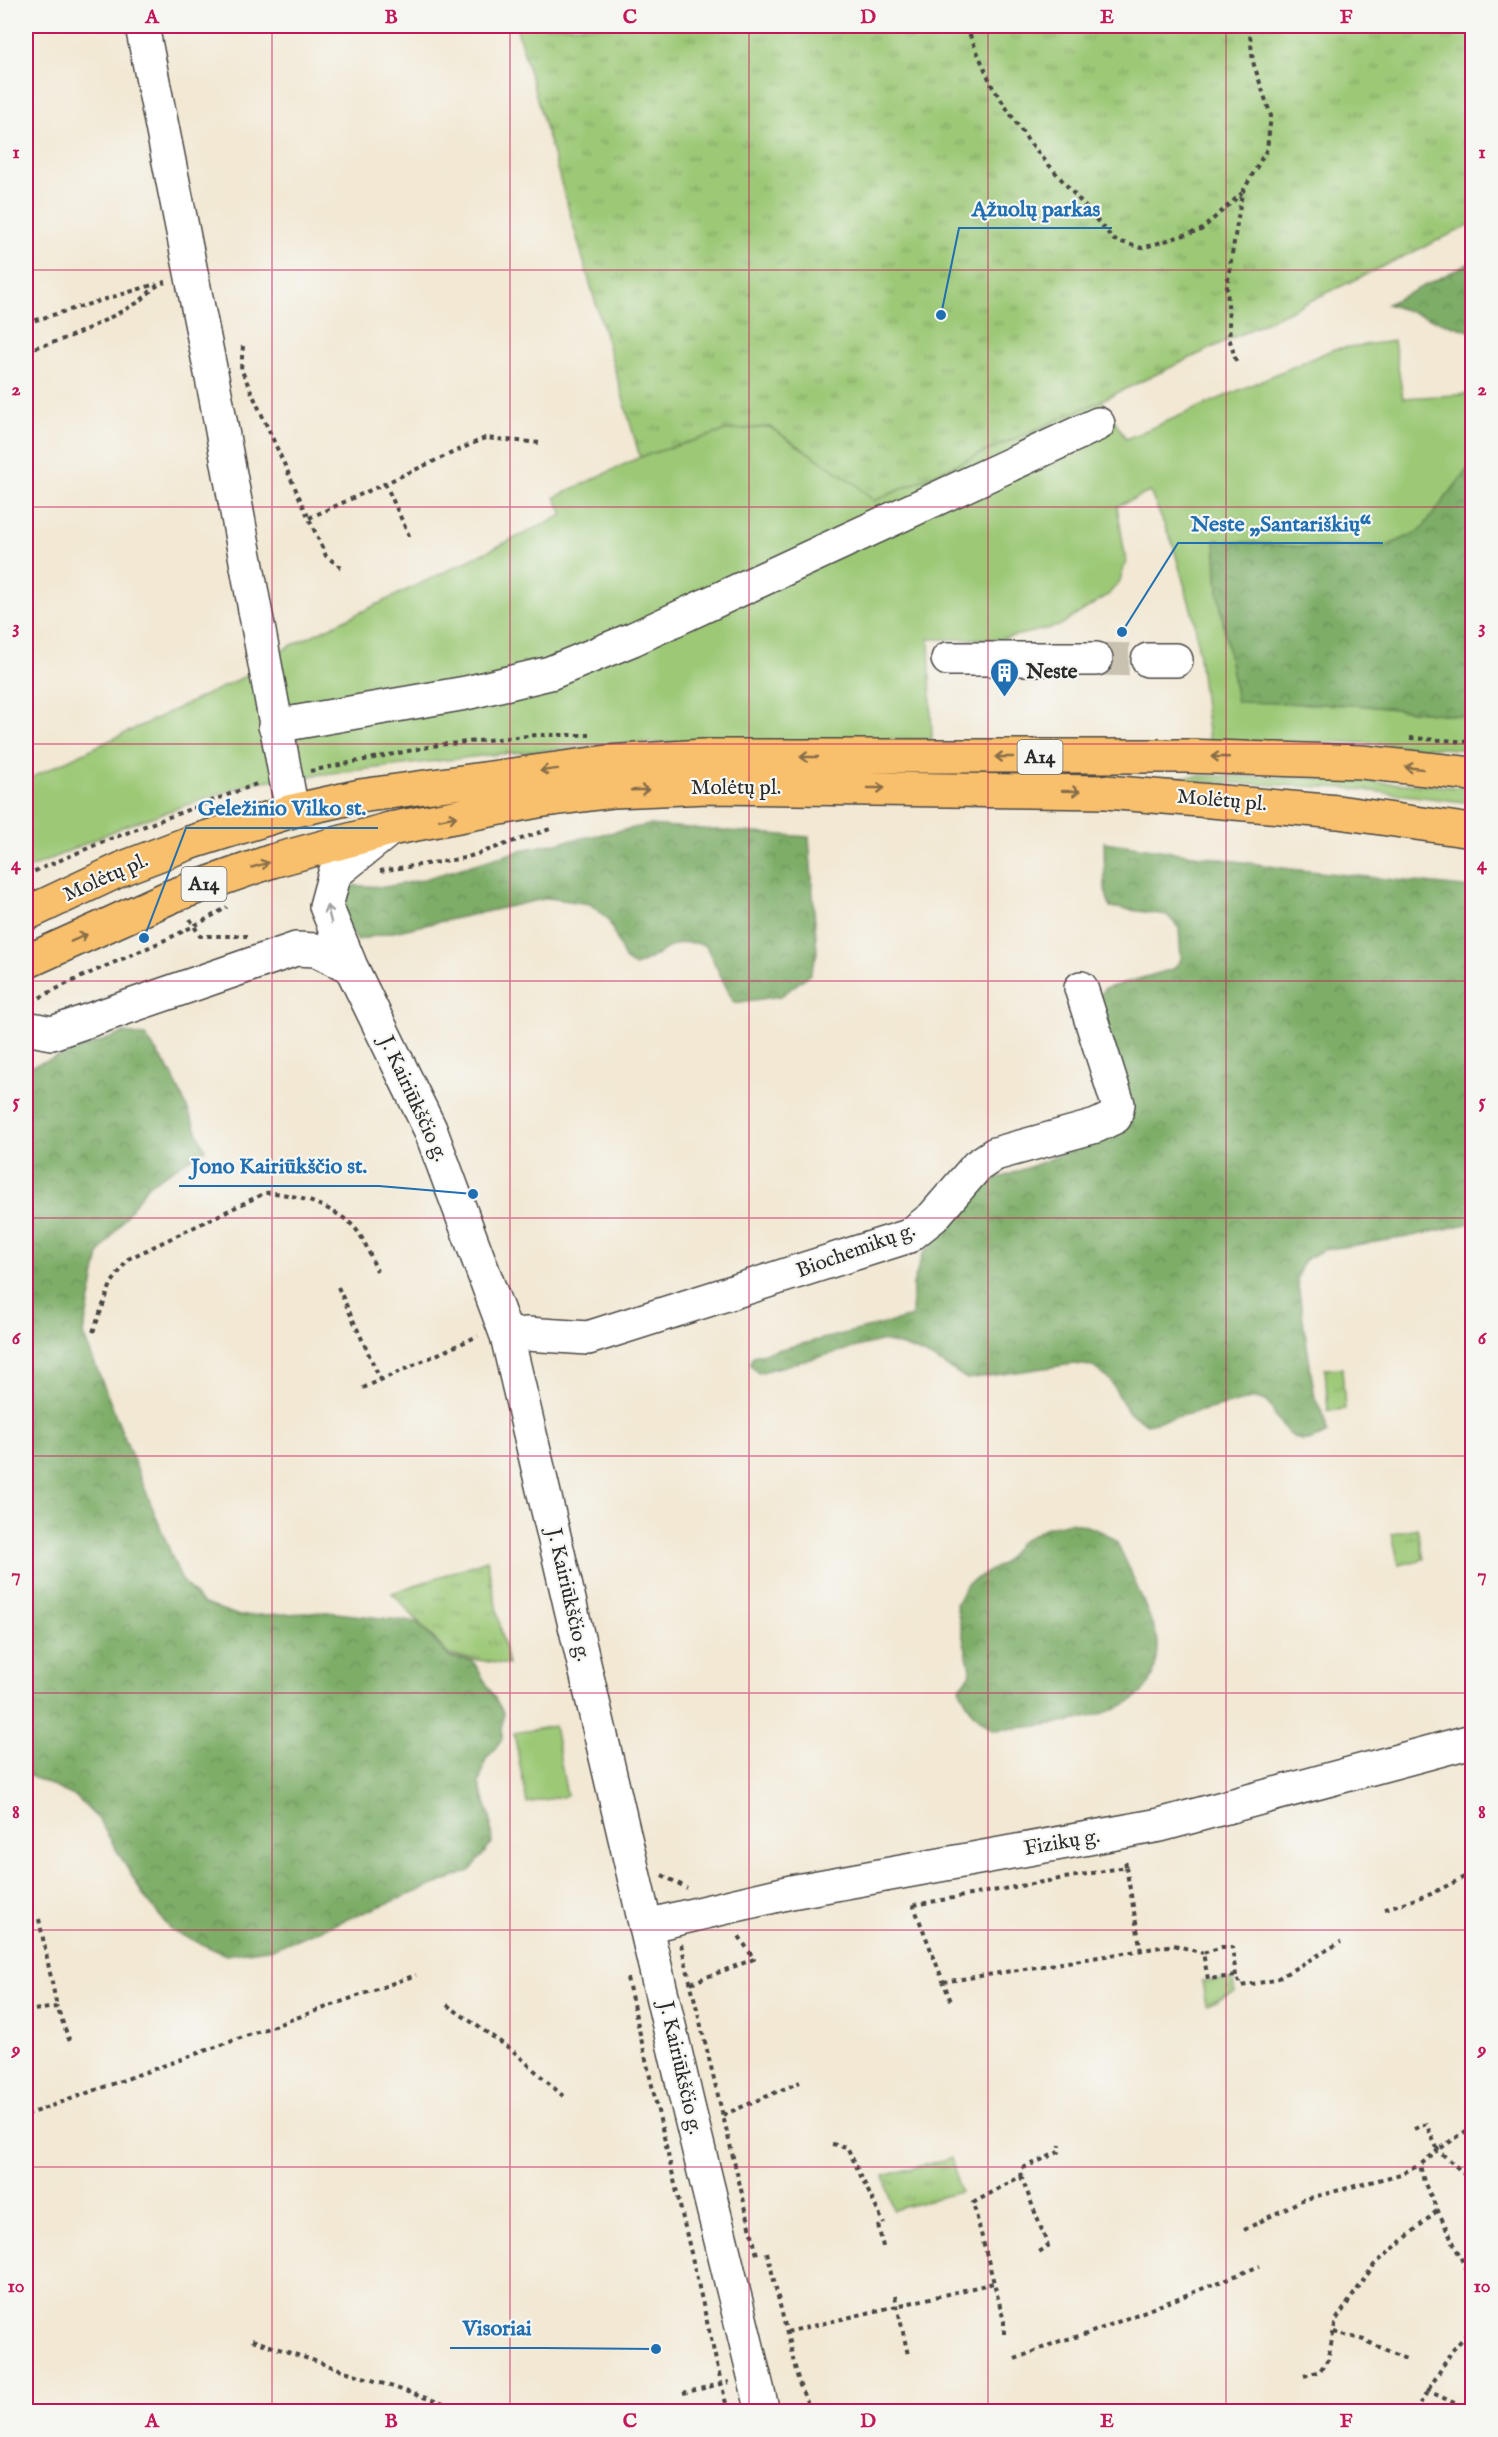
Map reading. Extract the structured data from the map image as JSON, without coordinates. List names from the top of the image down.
{
  "streets": {
    "highway": ["A14", "Molėtų pl."],
    "street": ["J. Kairiūkščio g.", "Biochemikų g.", "Fizikų g."]
  },
  "crossings": [
    ["Molėtų pl.", "J. Kairiūkščio g."],
    ["J. Kairiūkščio g.", "Biochemikų g."],
    ["J. Kairiūkščio g.", "Fizikų g."]
  ],
  "places": {
    "other": [
      "Ąžuolų parkas",
      "Neste „Santariškių“",
      "Geležinio Vilko st.",
      "Jono Kairiūkščio st.",
      "Visoriai"
    ],
    "building": ["Neste"]
  },
  "grid": {
    "columns": [
      "A",
      "B",
      "C",
      "D",
      "E",
      "F"
    ],
    "rows": [
      "1",
      "2",
      "3",
      "4",
      "5",
      "6",
      "7",
      "8",
      "9",
      "10"
    ]
  }
}
